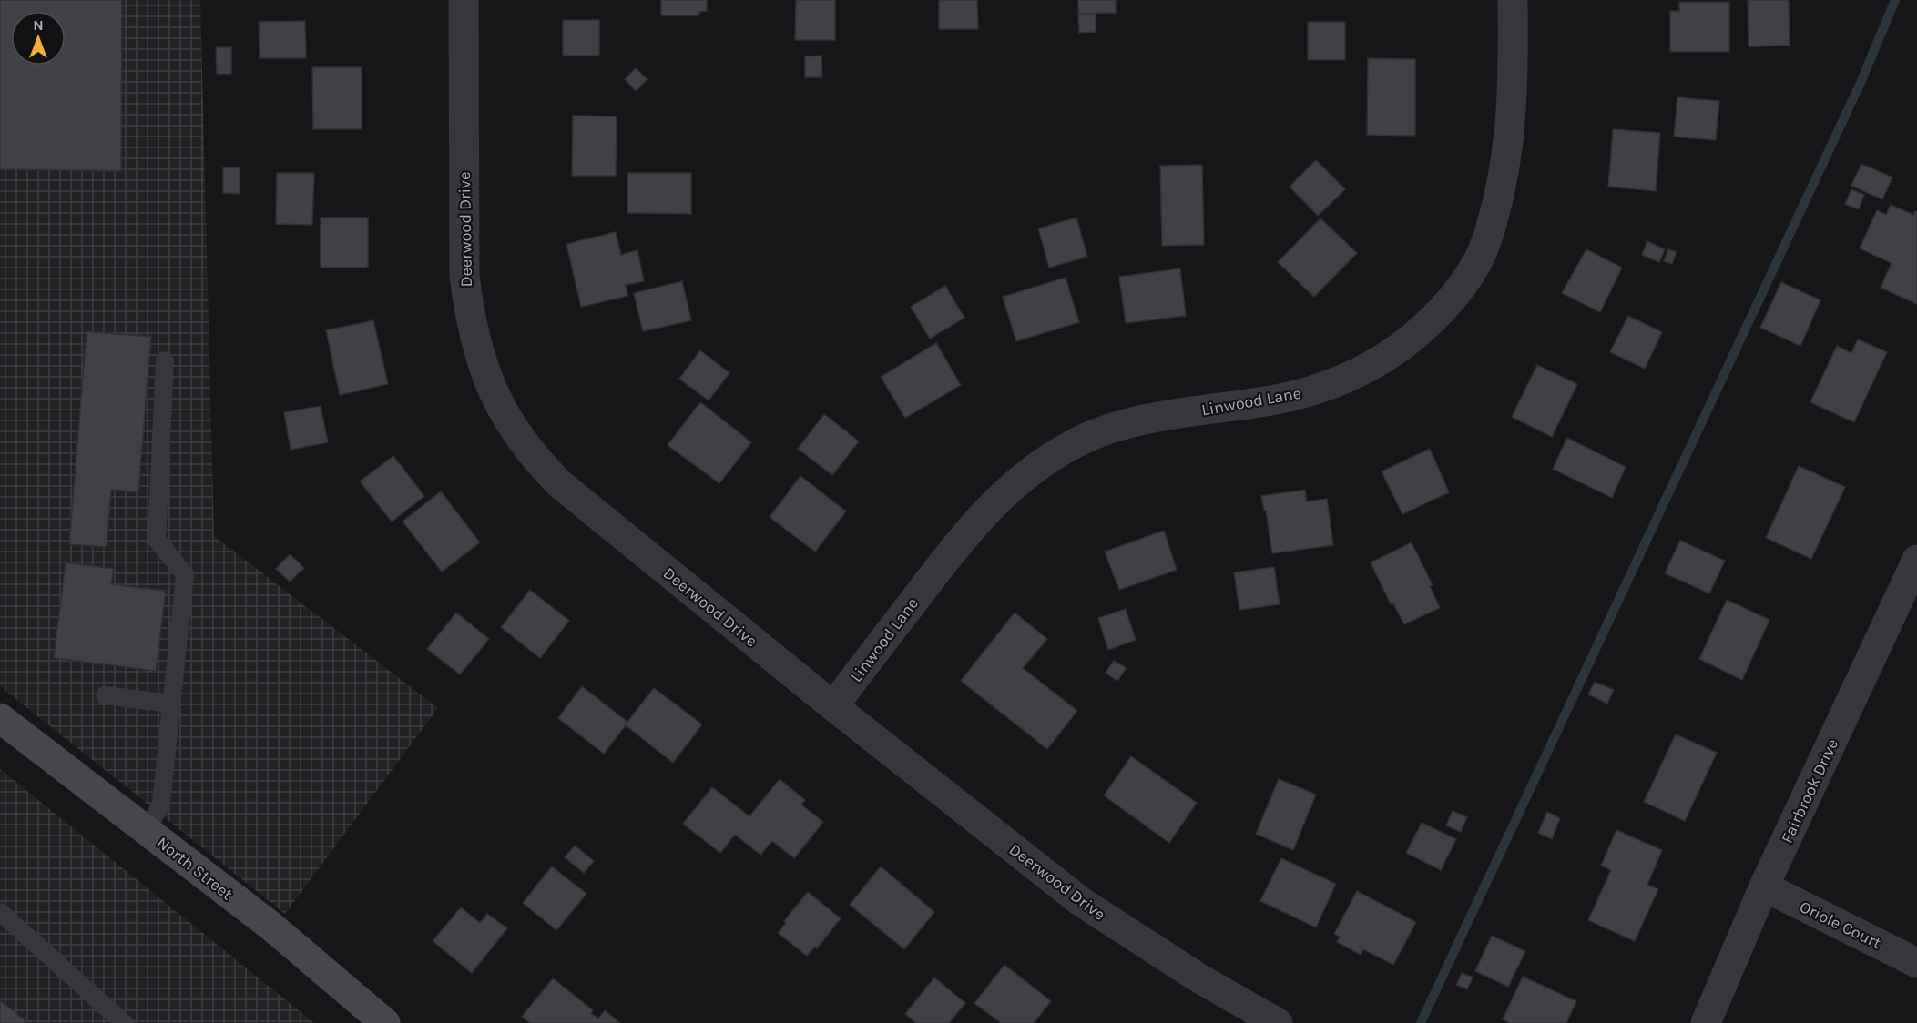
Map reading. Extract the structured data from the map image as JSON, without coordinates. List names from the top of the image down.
{
  "streets": {
    "street": [
      "Deerwood Drive",
      "Linwood Lane",
      "Fairbrook Drive",
      "North Street",
      "Oriole Court"
    ]
  },
  "crossings": [
    ["Deerwood Drive", "Linwood Lane"],
    ["Fairbrook Drive", "Oriole Court"]
  ],
  "north": "top"
}
